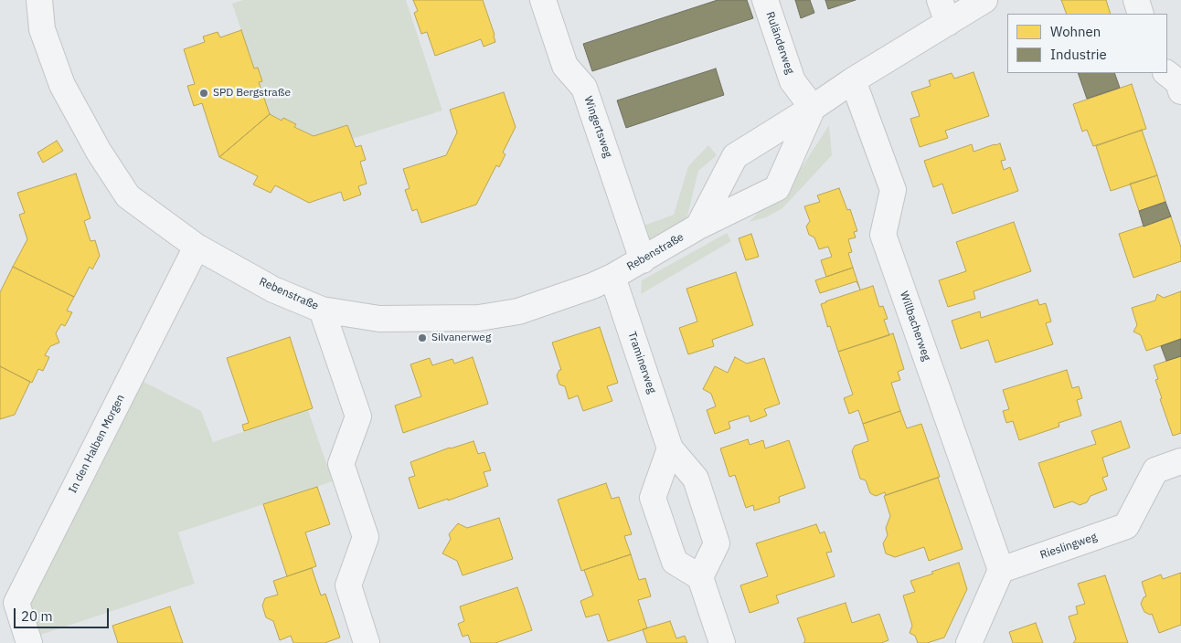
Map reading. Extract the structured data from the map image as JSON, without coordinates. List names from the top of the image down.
{
  "streets": {
    "street": [
      "Ruländerweg",
      "Wingertsweg",
      "Rebenstraße",
      "Willbacherweg",
      "Traminerweg",
      "In den Halben Morgen",
      "Rieslingweg"
    ]
  },
  "crossings": [
    ["Ruländerweg", "Rebenstraße"],
    ["Wingertsweg", "Rebenstraße"],
    ["Rebenstraße", "Traminerweg"],
    ["Rebenstraße", "In den Halben Morgen"],
    ["Willbacherweg", "Rieslingweg"]
  ],
  "places": ["SPD Bergstraße", "Silvanerweg"],
  "legend": ["Wohnen", "Industrie"],
  "scale_bar": "20 m"
}
